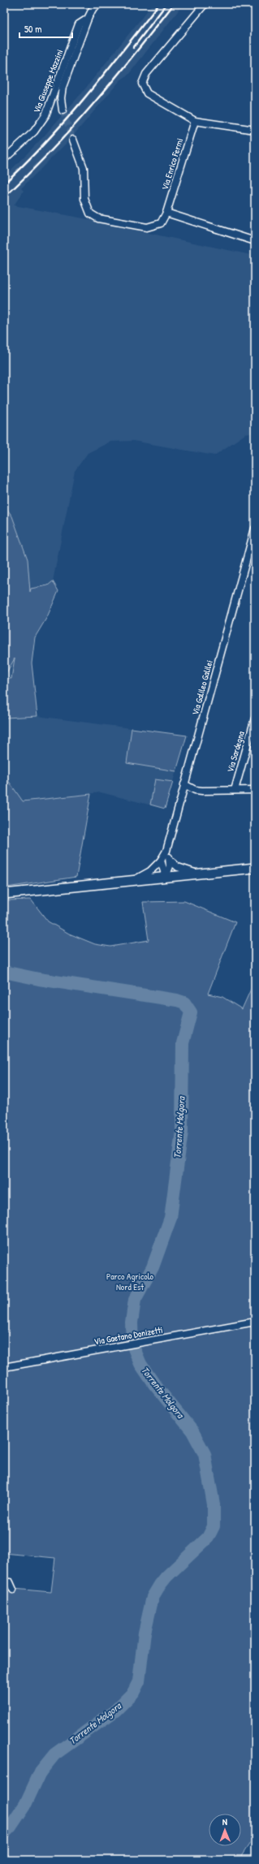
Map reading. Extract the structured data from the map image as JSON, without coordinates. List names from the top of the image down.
{
  "streets": {
    "street": [
      "Via Giuseppe Mazzini",
      "Via Enrico Fermi",
      "Via Galileo Galilei",
      "Via Sardegna",
      "Via Gaetano Donizetti"
    ]
  },
  "water": ["Torrente Molgora"],
  "parks": ["Parco Agricolo Nord Est"],
  "scale_bar": "50 m",
  "north": "top"
}
